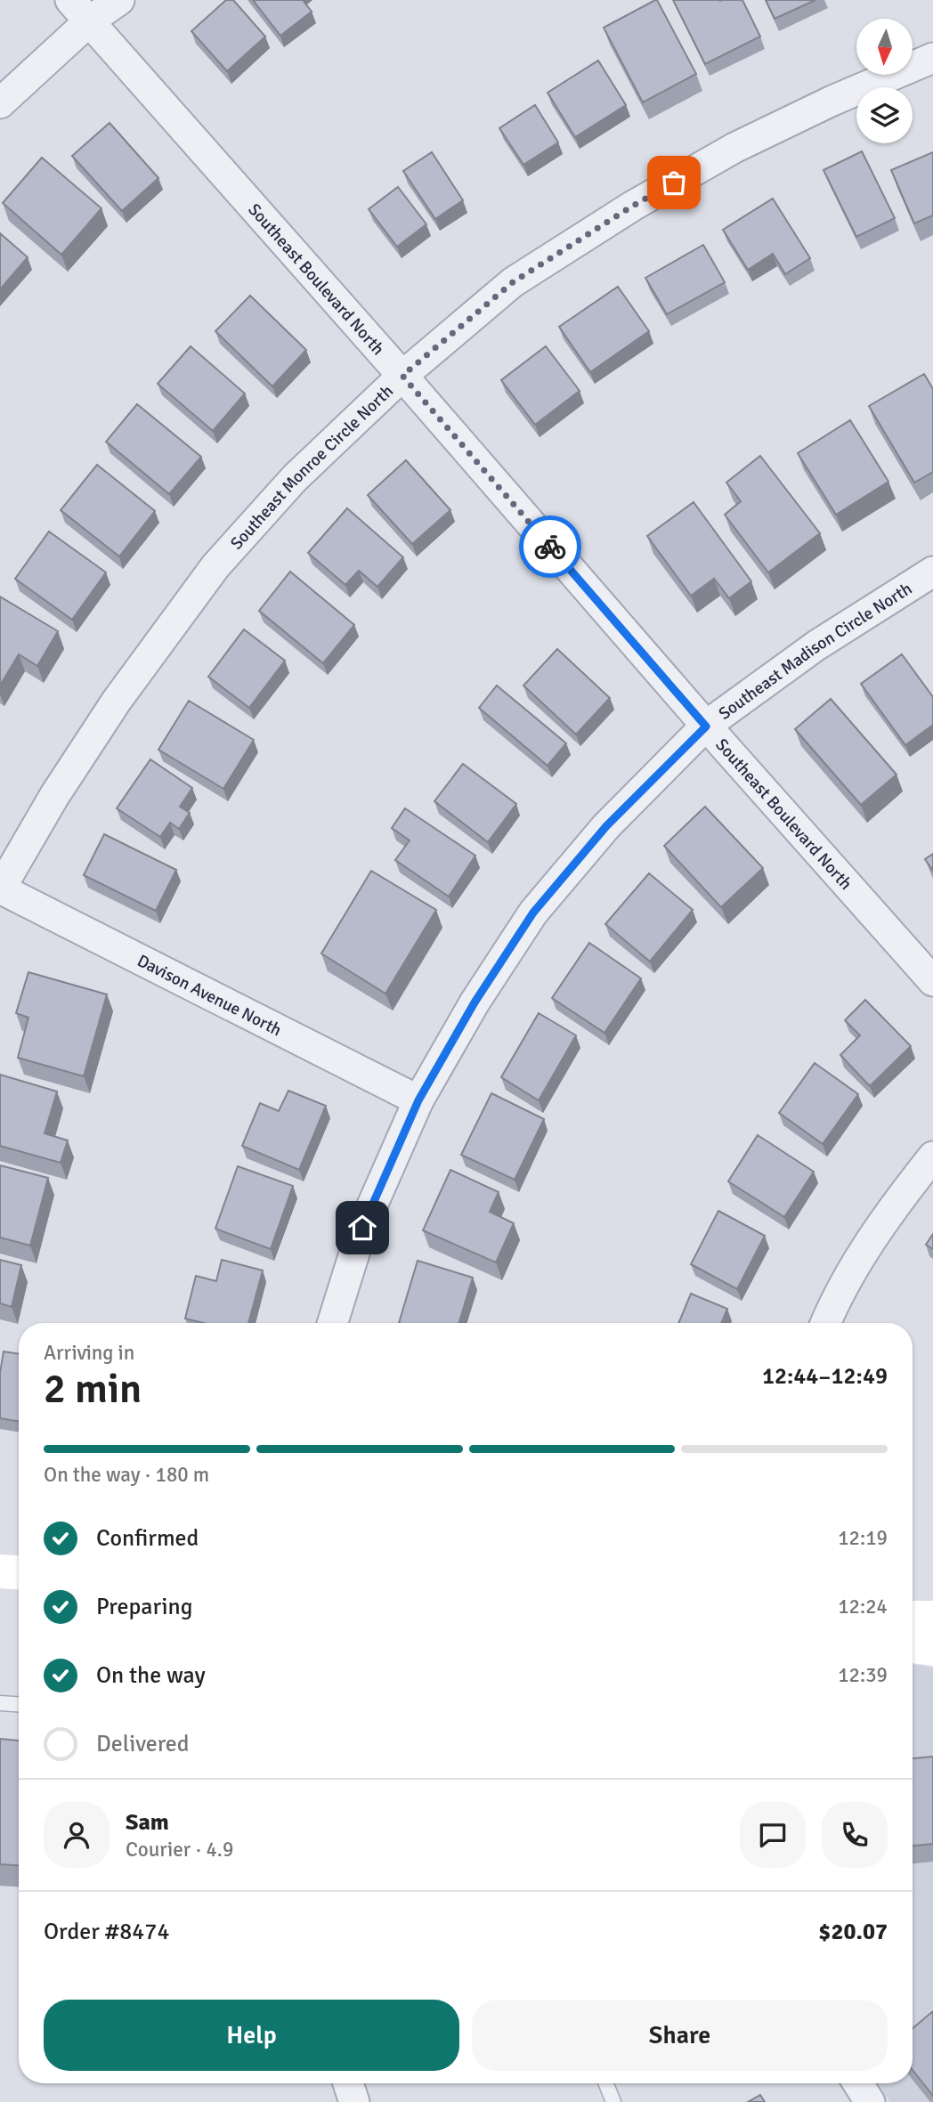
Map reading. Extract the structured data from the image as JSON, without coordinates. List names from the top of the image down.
{
  "streets": {
    "street": [
      "Southeast Boulevard North",
      "Southeast Monroe Circle North",
      "Southeast Madison Circle North",
      "Davison Avenue North"
    ]
  },
  "crossings": [
    ["Southeast Boulevard North", "Southeast Monroe Circle North"],
    ["Southeast Boulevard North", "Southeast Madison Circle North"],
    ["Southeast Monroe Circle North", "Davison Avenue North"],
    ["Southeast Madison Circle North", "Davison Avenue North"]
  ],
  "north": "bottom",
  "page": {
    "heading": ["2 min", "Arriving in", "12:44–12:49"],
    "panel": [
      "Sam",
      "Courier · 4.9",
      "Order #8474",
      "$20.07"
    ],
    "bar": "On the way · 180 m",
    "list": [
      ["Confirmed", "12:19"],
      ["Preparing", "12:24"],
      ["On the way", "12:39"],
      "Delivered"
    ],
    "buttons": ["Help", "Share"]
  }
}
